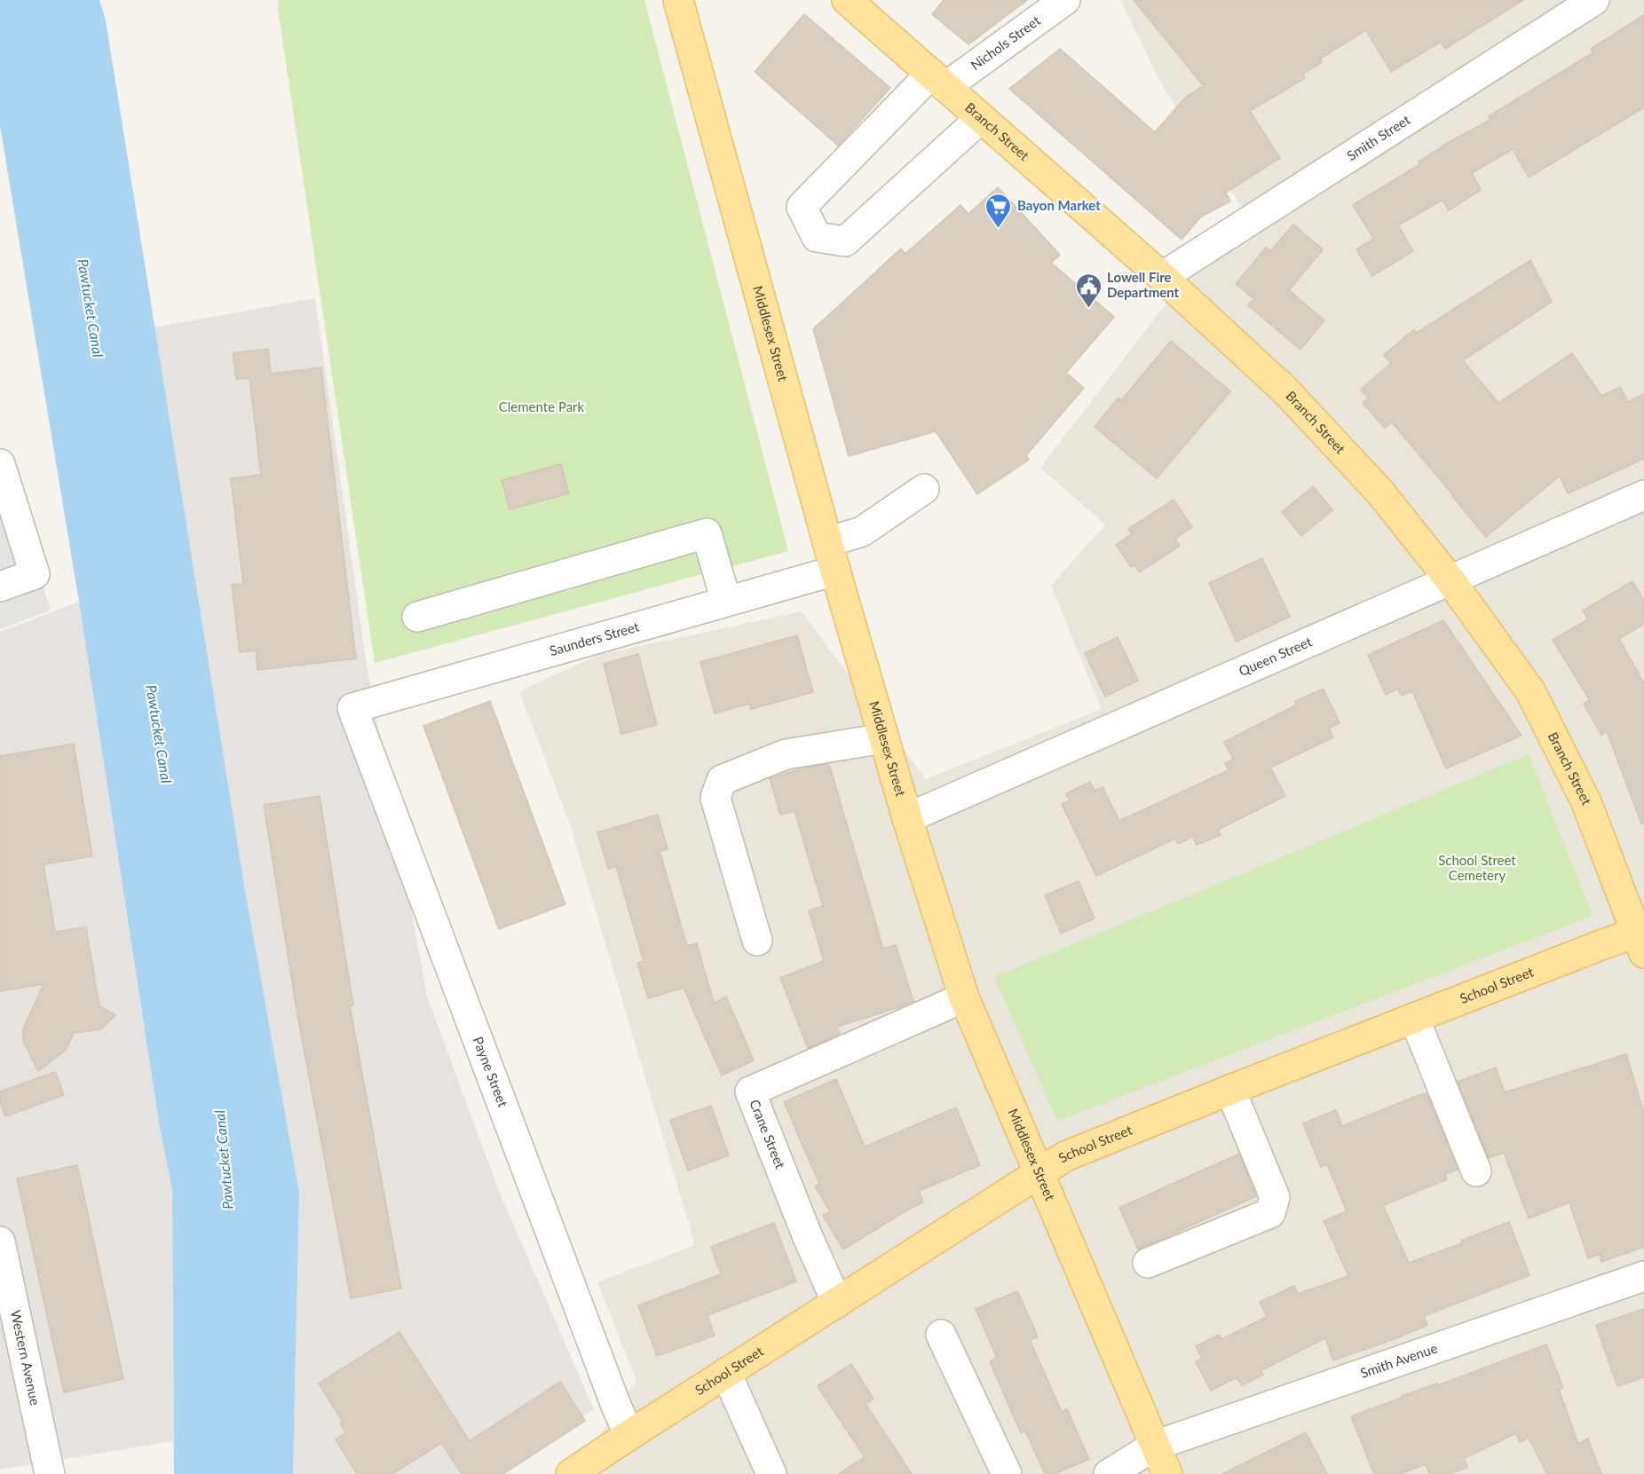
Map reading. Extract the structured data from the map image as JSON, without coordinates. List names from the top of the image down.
{
  "streets": {
    "main road": ["Branch Street", "Middlesex Street", "School Street"],
    "street": [
      "Nichols Street",
      "Smith Street",
      "Saunders Street",
      "Queen Street",
      "Payne Street",
      "Crane Street",
      "Western Avenue",
      "Smith Avenue"
    ]
  },
  "crossings": [
    ["Nichols Street", "Branch Street"],
    ["Branch Street", "Smith Street"],
    ["Branch Street", "Queen Street"],
    ["Branch Street", "School Street"],
    ["Middlesex Street", "Saunders Street"],
    ["Middlesex Street", "Queen Street"],
    ["Middlesex Street", "School Street"],
    ["Middlesex Street", "Crane Street"],
    ["Middlesex Street", "Smith Avenue"],
    ["Saunders Street", "Payne Street"],
    ["School Street", "Payne Street"],
    ["School Street", "Crane Street"]
  ],
  "water": ["Pawtucket Canal"],
  "parks": ["Clemente Park", "School Street Cemetery"],
  "places": {
    "supermarket": ["Bayon Market"],
    "public building": ["Lowell Fire Department"]
  }
}
